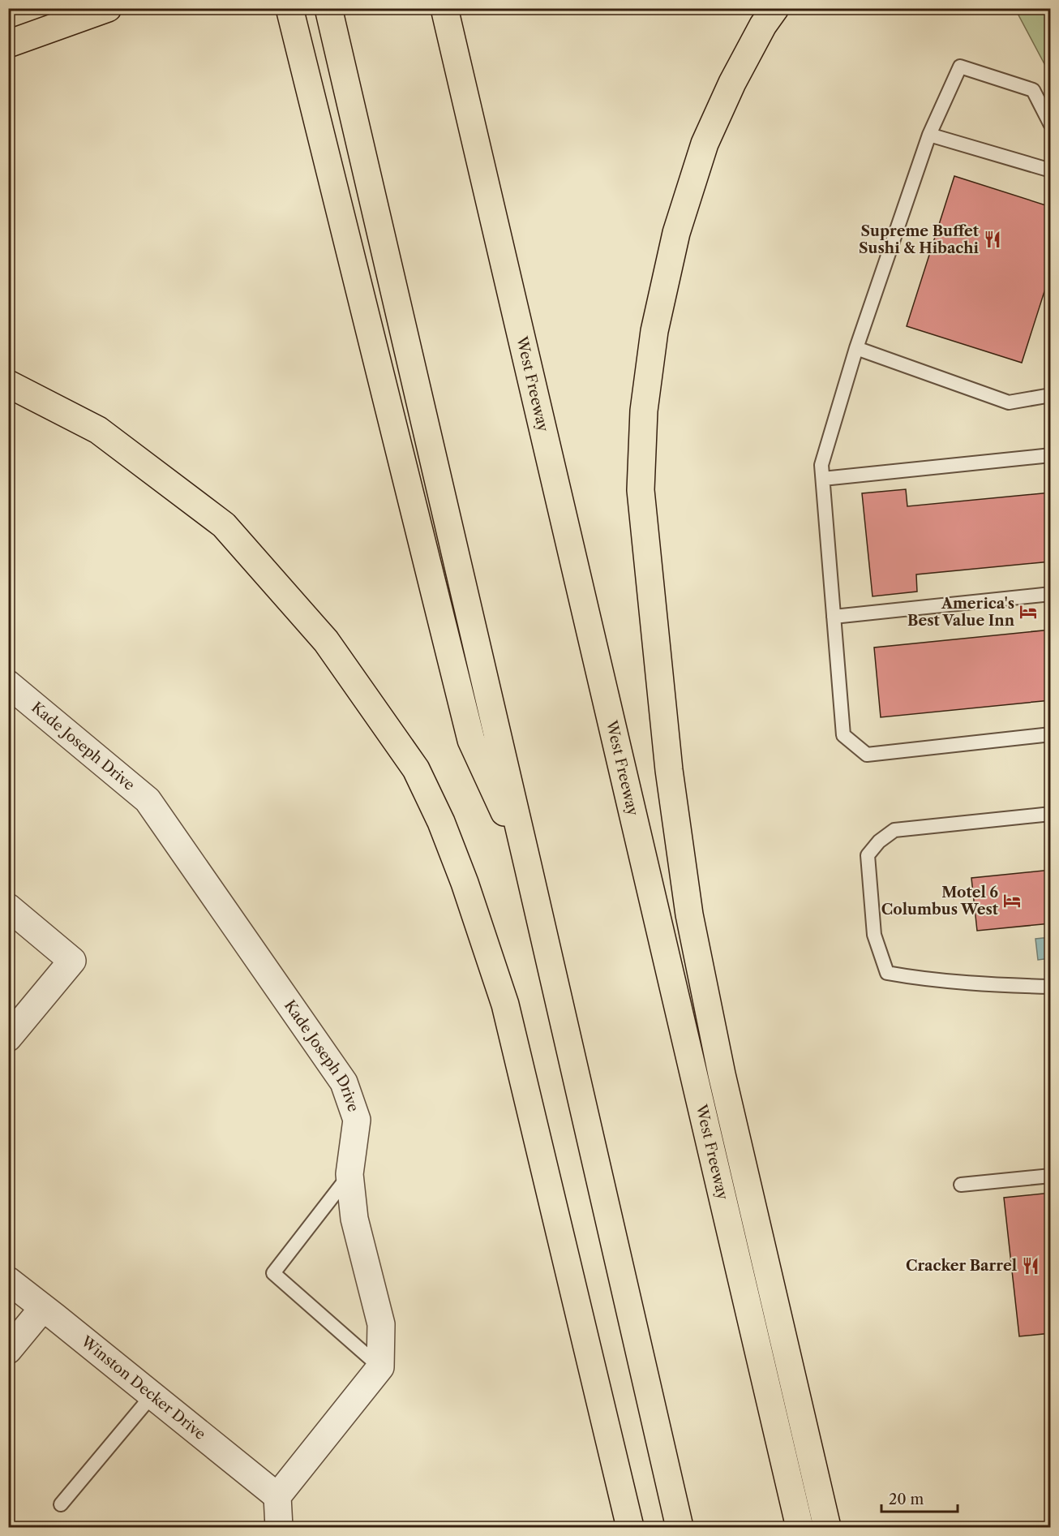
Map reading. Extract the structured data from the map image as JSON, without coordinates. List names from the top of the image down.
{
  "streets": {
    "main road": ["West Freeway"],
    "street": ["Kade Joseph Drive", "Winston Decker Drive"]
  },
  "places": {
    "restaurant": ["Supreme Buffet Sushi & Hibachi", "Cracker Barrel"],
    "hotel": ["America's Best Value Inn", "Motel 6 Columbus West"]
  },
  "scale_bar": "20 m"
}
